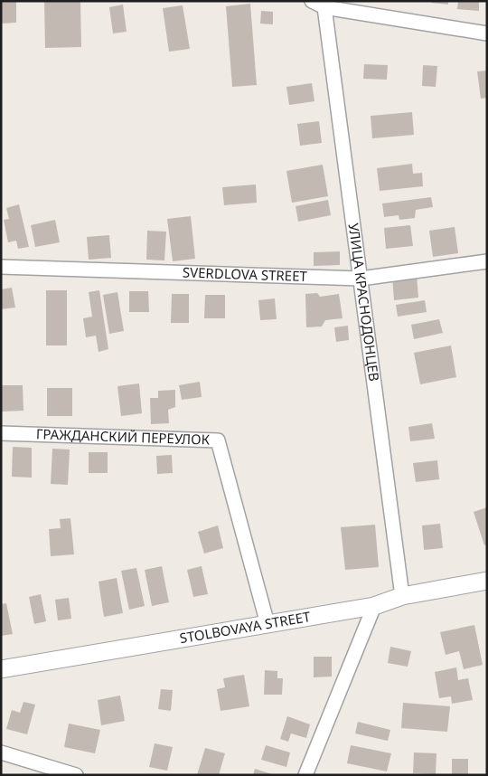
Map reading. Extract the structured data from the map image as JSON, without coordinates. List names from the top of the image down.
{
  "streets": {
    "street": [
      "SVERDLOVA STREET",
      "УЛИЦА КРАСНОДОНЦЕВ",
      "ГРАЖДАНСКИЙ ПЕРЕУЛОК",
      "STOLBOVAYA STREET"
    ]
  },
  "crossings": [
    ["SVERDLOVA STREET", "УЛИЦА КРАСНОДОНЦЕВ"],
    ["УЛИЦА КРАСНОДОНЦЕВ", "STOLBOVAYA STREET"],
    ["ГРАЖДАНСКИЙ ПЕРЕУЛОК", "STOLBOVAYA STREET"]
  ]
}
